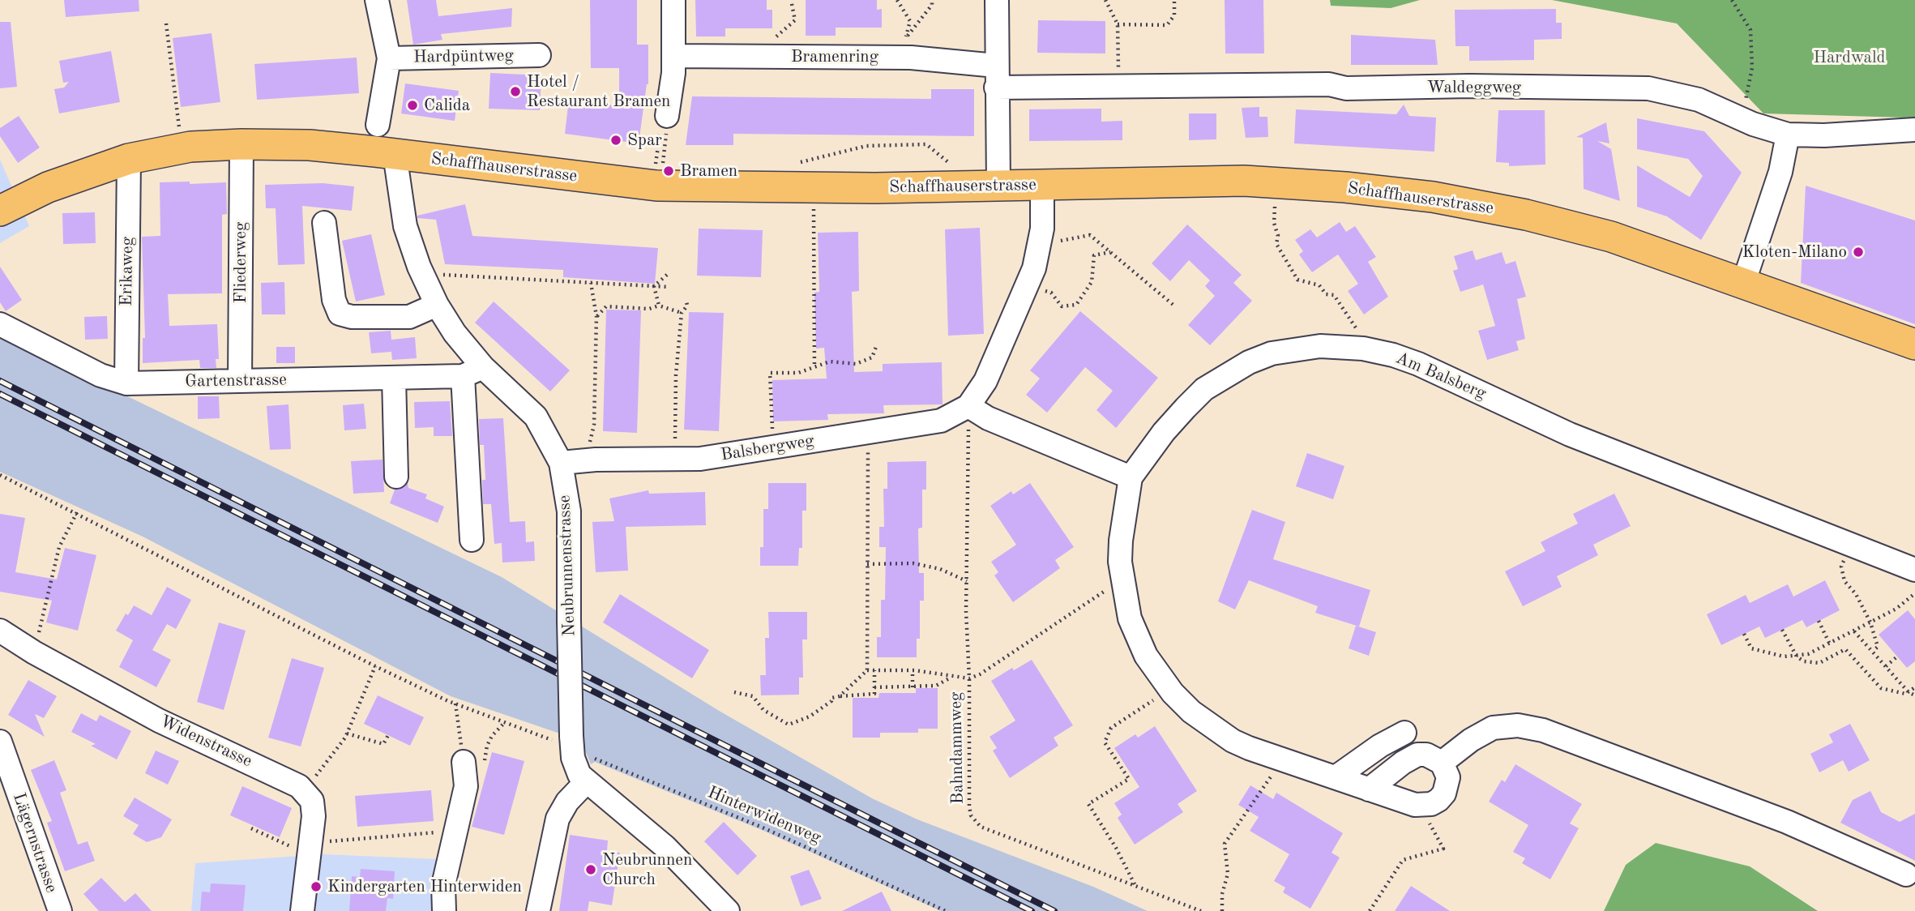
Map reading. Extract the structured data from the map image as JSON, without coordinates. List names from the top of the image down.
{
  "streets": {
    "main road": ["Schaffhauserstrasse"],
    "street": [
      "Hardpüntweg",
      "Bramenring",
      "Waldeggweg",
      "Fliederweg",
      "Erikaweg",
      "Am Balsberg",
      "Gartenstrasse",
      "Balsbergweg",
      "Neubrunnenstrasse",
      "Widenstrasse",
      "Lägernstrasse"
    ],
    "path": ["Bahndammweg", "Hinterwidenweg"]
  },
  "crossings": [
    ["Bramenring", "Waldeggweg"],
    ["Schaffhauserstrasse", "Fliederweg"],
    ["Schaffhauserstrasse", "Erikaweg"],
    ["Schaffhauserstrasse", "Balsbergweg"],
    ["Schaffhauserstrasse", "Neubrunnenstrasse"],
    ["Fliederweg", "Gartenstrasse"],
    ["Erikaweg", "Gartenstrasse"],
    ["Gartenstrasse", "Neubrunnenstrasse"],
    ["Balsbergweg", "Neubrunnenstrasse"],
    ["Neubrunnenstrasse", "Hinterwidenweg"]
  ],
  "parks": ["Hardwald"],
  "places": [
    "Hotel / Restaurant Bramen",
    "Calida",
    "Spar",
    "Bramen",
    "Kloten-Milano",
    "Neubrunnen Church",
    "Kindergarten Hinterwiden"
  ]
}
